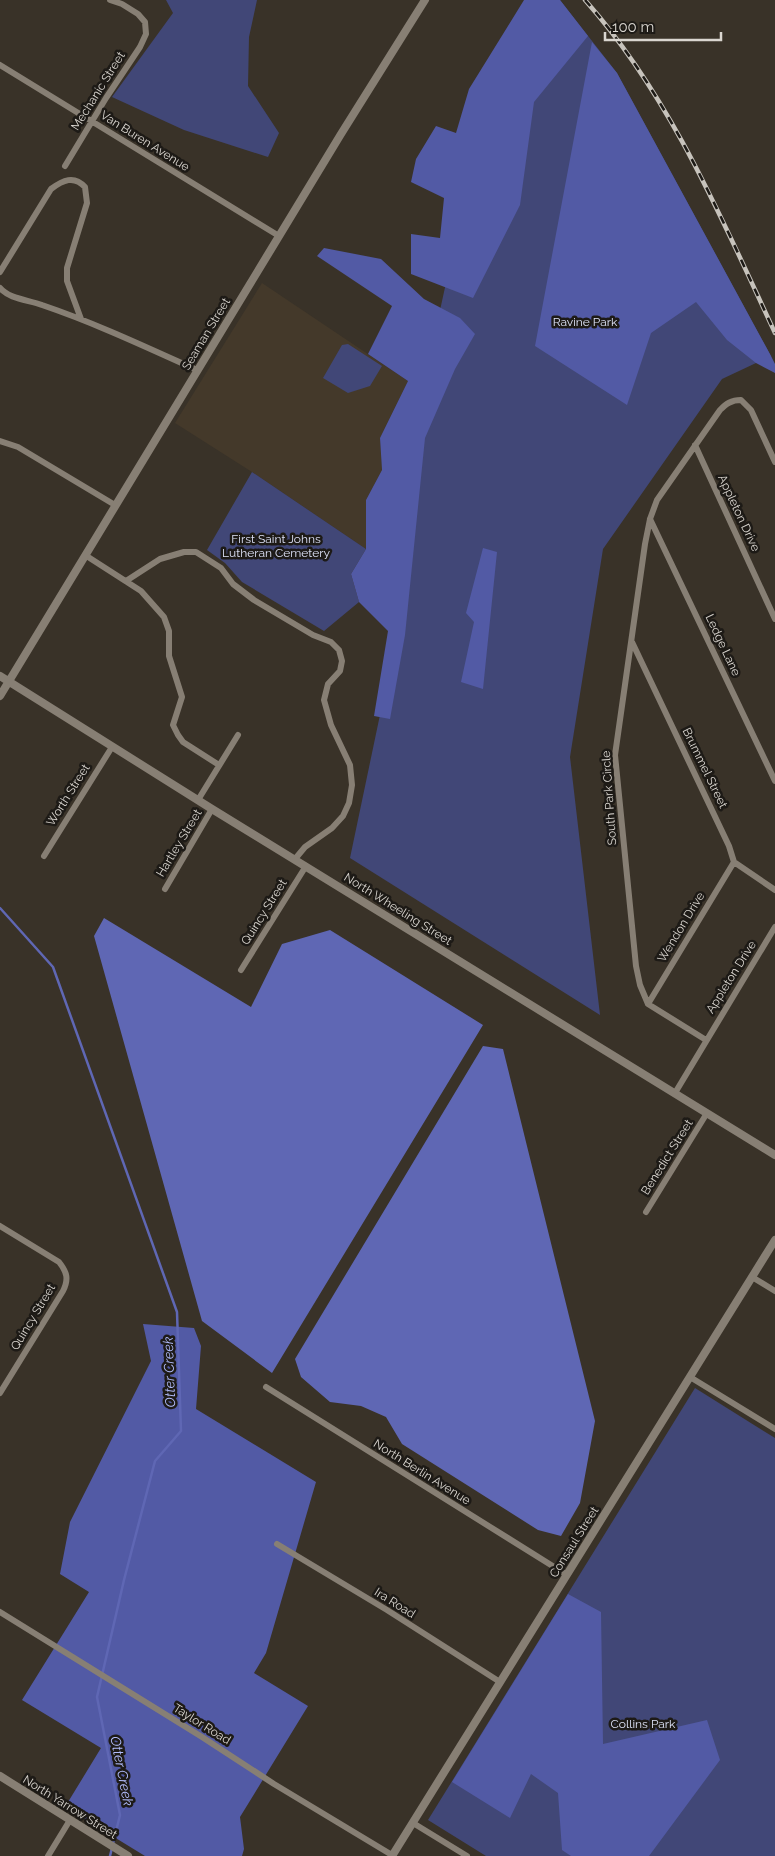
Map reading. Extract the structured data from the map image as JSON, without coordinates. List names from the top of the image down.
{
  "streets": {
    "street": [
      "Mechanic Street",
      "Van Buren Avenue",
      "Seaman Street",
      "Appleton Drive",
      "Ledge Lane",
      "Brummel Street",
      "Worth Street",
      "South Park Circle",
      "Hartley Street",
      "North Wheeling Street",
      "Quincy Street",
      "Wendon Drive",
      "Benedict Street",
      "North Berlin Avenue",
      "Consaul Street",
      "Ira Road",
      "Taylor Road",
      "North Yarrow Street"
    ]
  },
  "crossings": [
    ["Mechanic Street", "Van Buren Avenue"],
    ["Van Buren Avenue", "Seaman Street"],
    ["Seaman Street", "North Wheeling Street"],
    ["Appleton Drive", "South Park Circle"],
    ["Appleton Drive", "North Wheeling Street"],
    ["Ledge Lane", "South Park Circle"],
    ["Brummel Street", "South Park Circle"],
    ["Brummel Street", "Wendon Drive"],
    ["Worth Street", "North Wheeling Street"],
    ["South Park Circle", "Wendon Drive"],
    ["Hartley Street", "North Wheeling Street"],
    ["North Wheeling Street", "Quincy Street"],
    ["North Wheeling Street", "Benedict Street"],
    ["North Berlin Avenue", "Consaul Street"],
    ["Consaul Street", "Ira Road"],
    ["Consaul Street", "Taylor Road"]
  ],
  "water": ["Otter Creek"],
  "parks": ["Ravine Park", "First Saint Johns Lutheran Cemetery", "Collins Park"],
  "scale_bar": "100 m"
}
